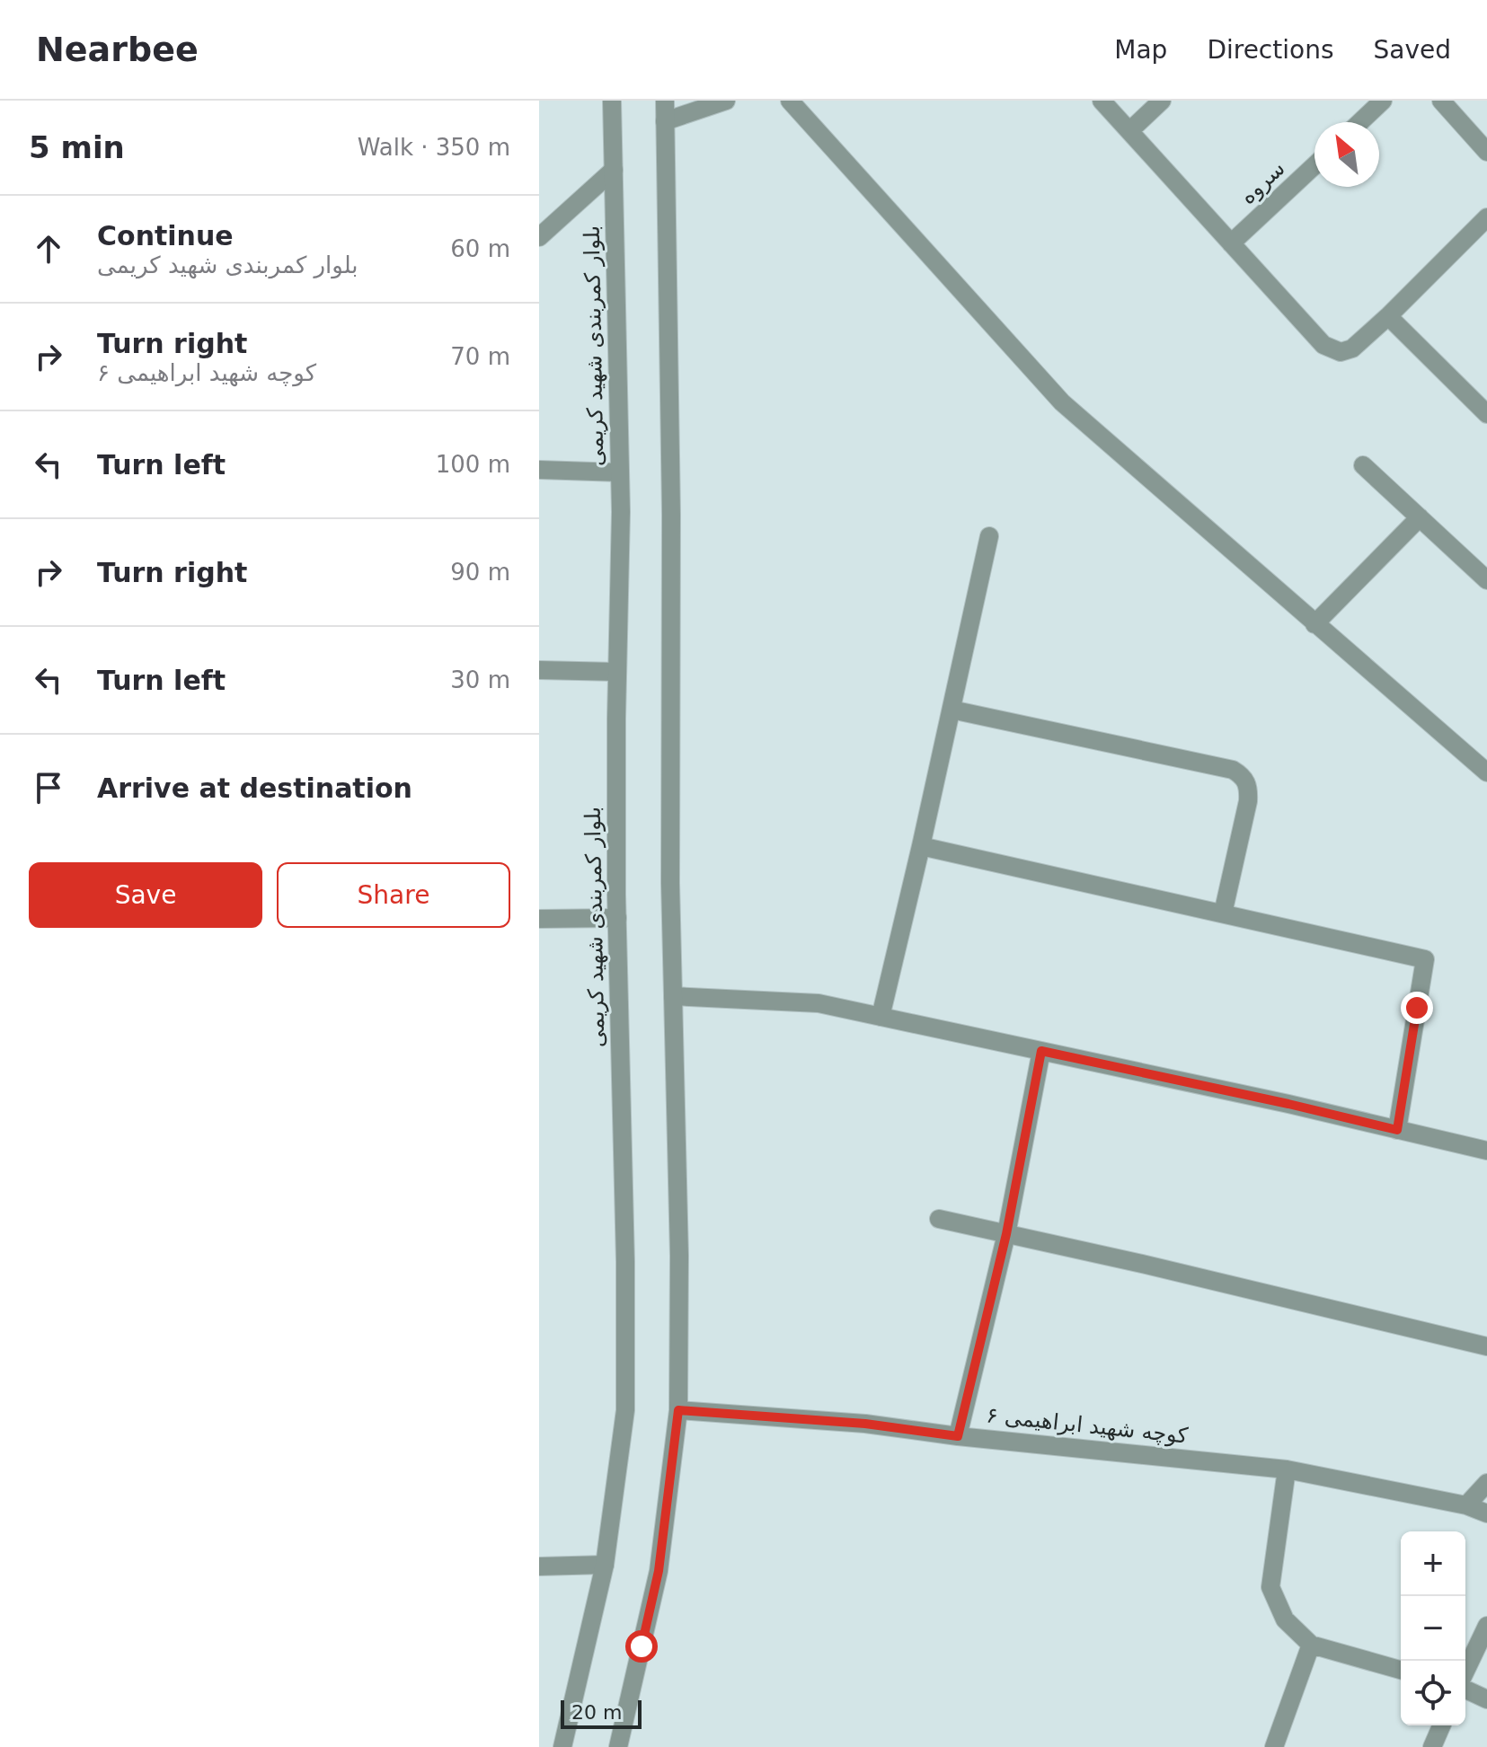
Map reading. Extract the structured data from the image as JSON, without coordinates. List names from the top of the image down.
{
  "streets": {
    "street": ["سروه", "بلوار کمربندی شهید کریمی", "کوچه شهید ابراهیمی ۶"]
  },
  "scale_bar": "20 m",
  "north": "top left",
  "page": {
    "header": "Nearbee",
    "nav": ["Map", "Directions", "Saved"],
    "heading": ["5 min", "Walk · 350 m"],
    "list": [
      ["Continue", "بلوار کمربندی شهید کریمی", "60 m"],
      ["Turn right", "کوچه شهید ابراهیمی ۶", "70 m"],
      ["Turn left", "100 m"],
      ["Turn right", "90 m"],
      ["Turn left", "30 m"],
      "Arrive at destination"
    ],
    "buttons": ["Save", "Share"],
    "map_buttons": ["+", "−"],
    "scale": "20 m"
  }
}
